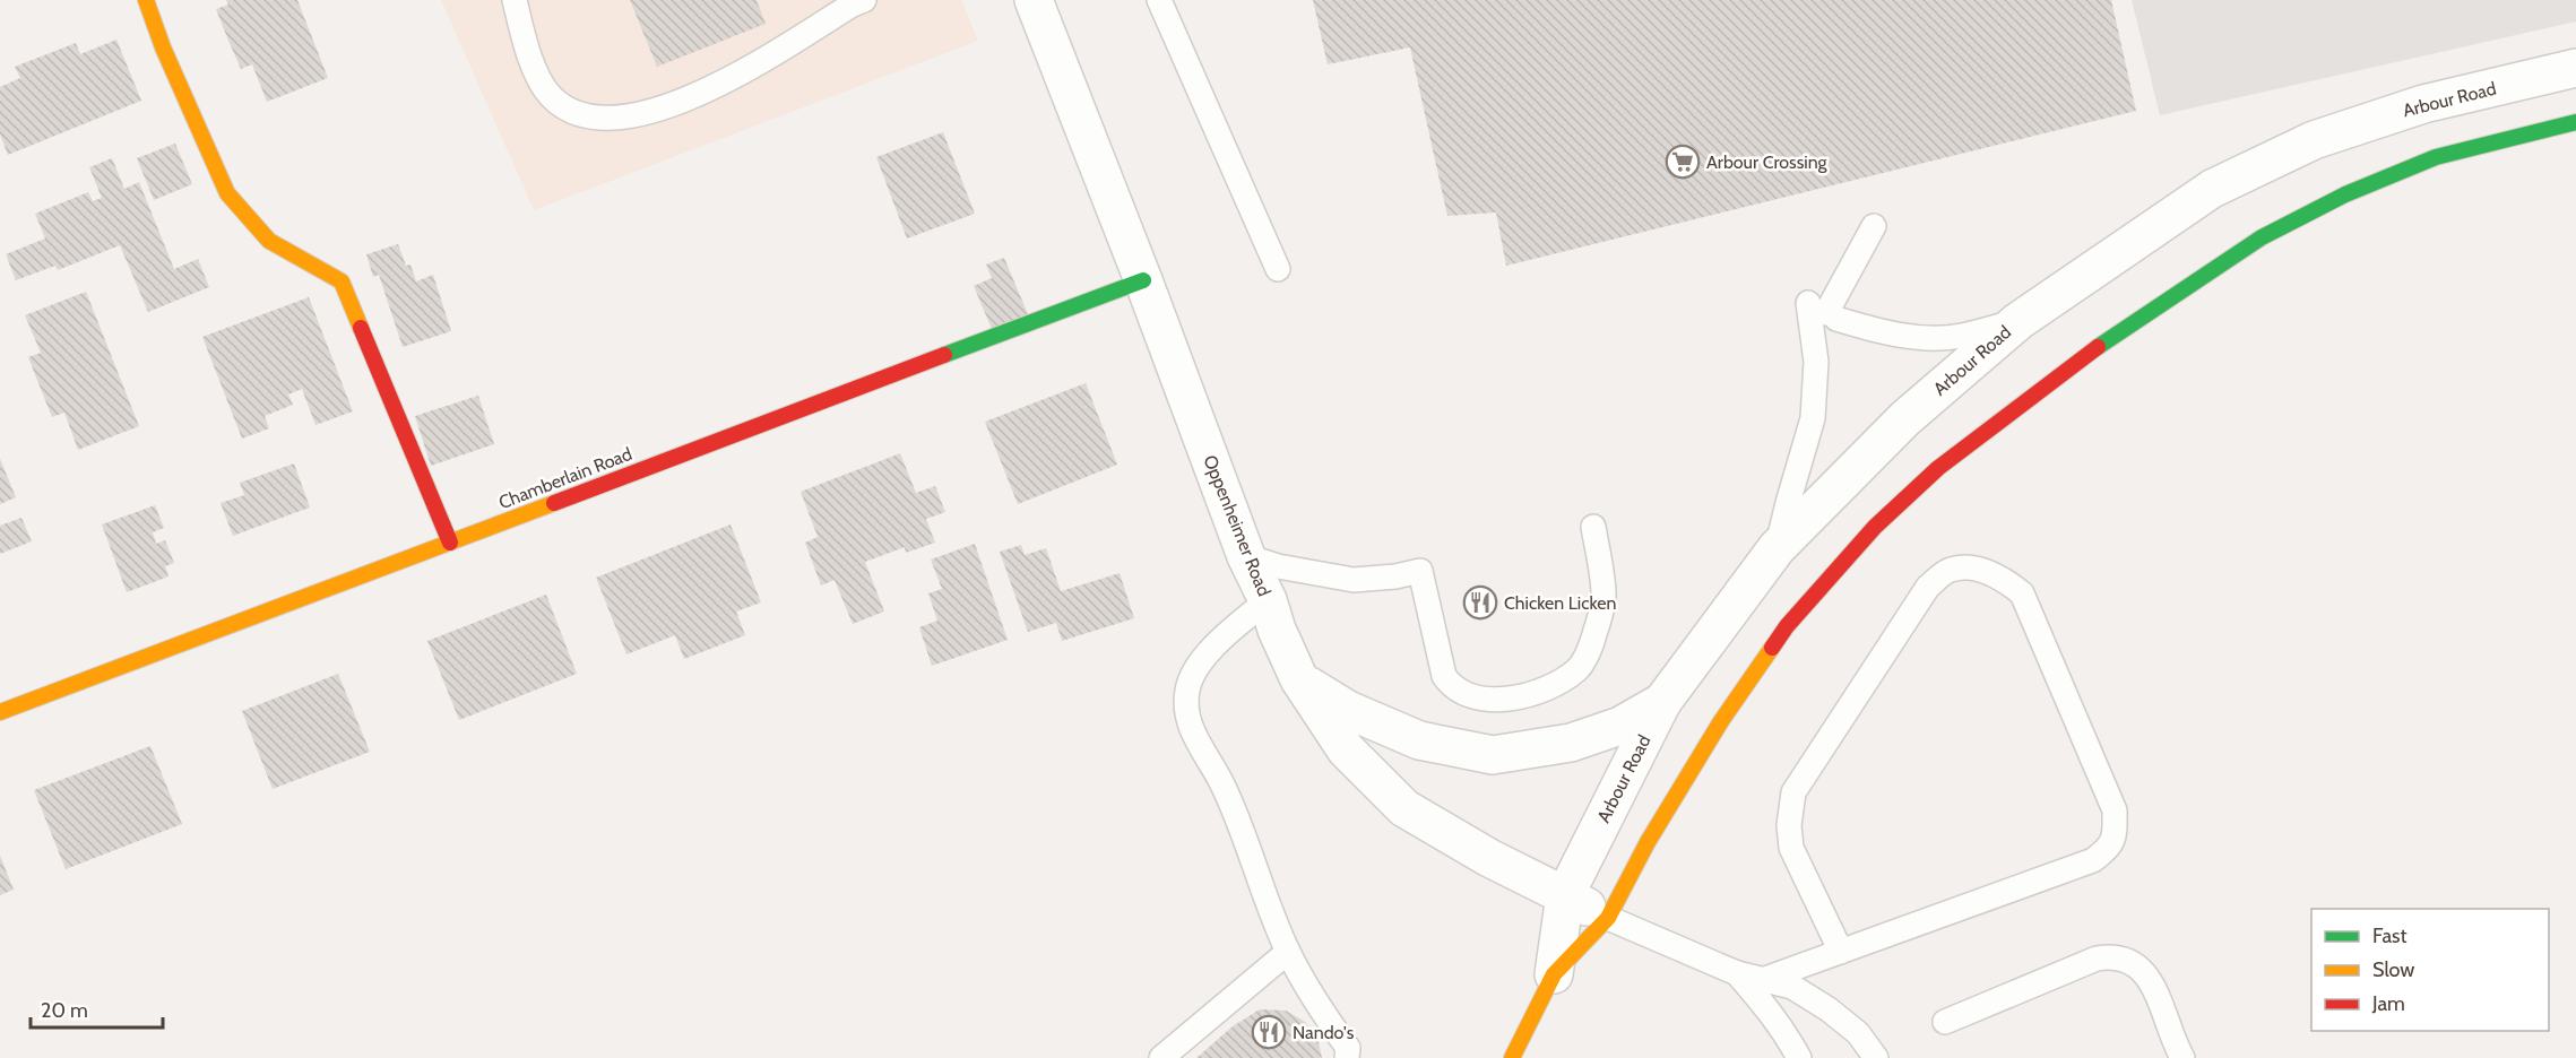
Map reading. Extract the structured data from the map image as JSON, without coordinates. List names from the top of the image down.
{
  "streets": {
    "street": ["Arbour Road", "Chamberlain Road", "Oppenheimer Road"]
  },
  "crossings": [
    ["Arbour Road", "Oppenheimer Road"],
    ["Chamberlain Road", "Oppenheimer Road"]
  ],
  "places": {
    "supermarket": ["Arbour Crossing"],
    "restaurant": ["Chicken Licken", "Nando's"]
  },
  "legend": ["Fast", "Slow", "Jam"],
  "scale_bar": "20 m"
}
